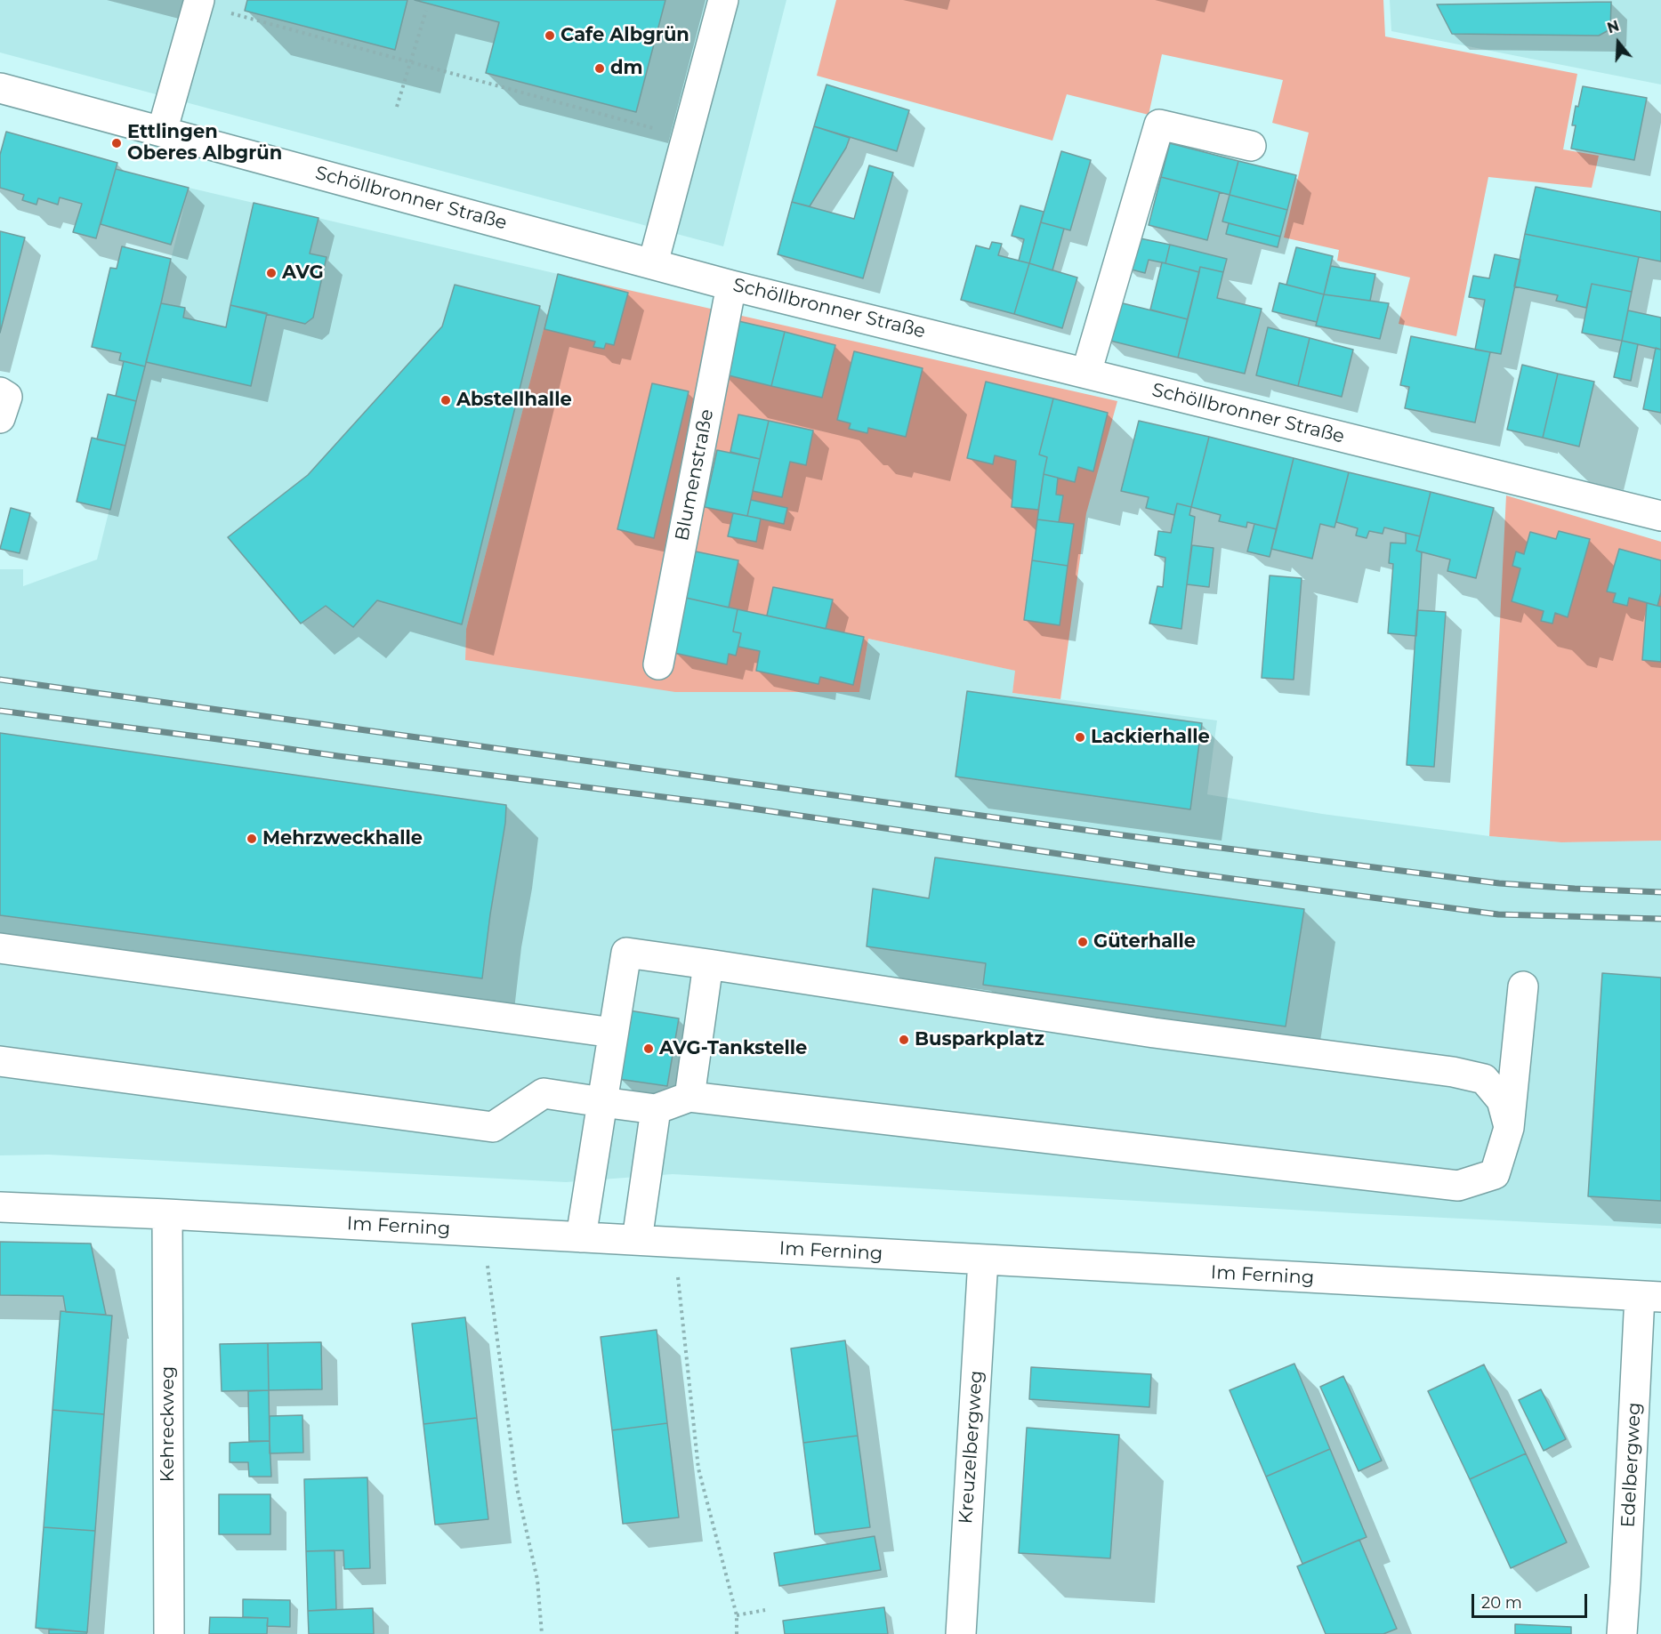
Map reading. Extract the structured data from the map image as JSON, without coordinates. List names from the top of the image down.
{
  "streets": {
    "street": [
      "Schöllbronner Straße",
      "Blumenstraße",
      "Im Ferning",
      "Kehreckweg",
      "Kreuzelbergweg",
      "Edelbergweg"
    ]
  },
  "crossings": [
    ["Schöllbronner Straße", "Blumenstraße"],
    ["Im Ferning", "Kehreckweg"],
    ["Im Ferning", "Kreuzelbergweg"],
    ["Im Ferning", "Edelbergweg"]
  ],
  "places": [
    "Cafe Albgrün",
    "dm",
    "Ettlingen Oberes Albgrün",
    "AVG",
    "Abstellhalle",
    "Lackierhalle",
    "Mehrzweckhalle",
    "Güterhalle",
    "Busparkplatz",
    "AVG-Tankstelle"
  ],
  "scale_bar": "20 m",
  "north": "top"
}
